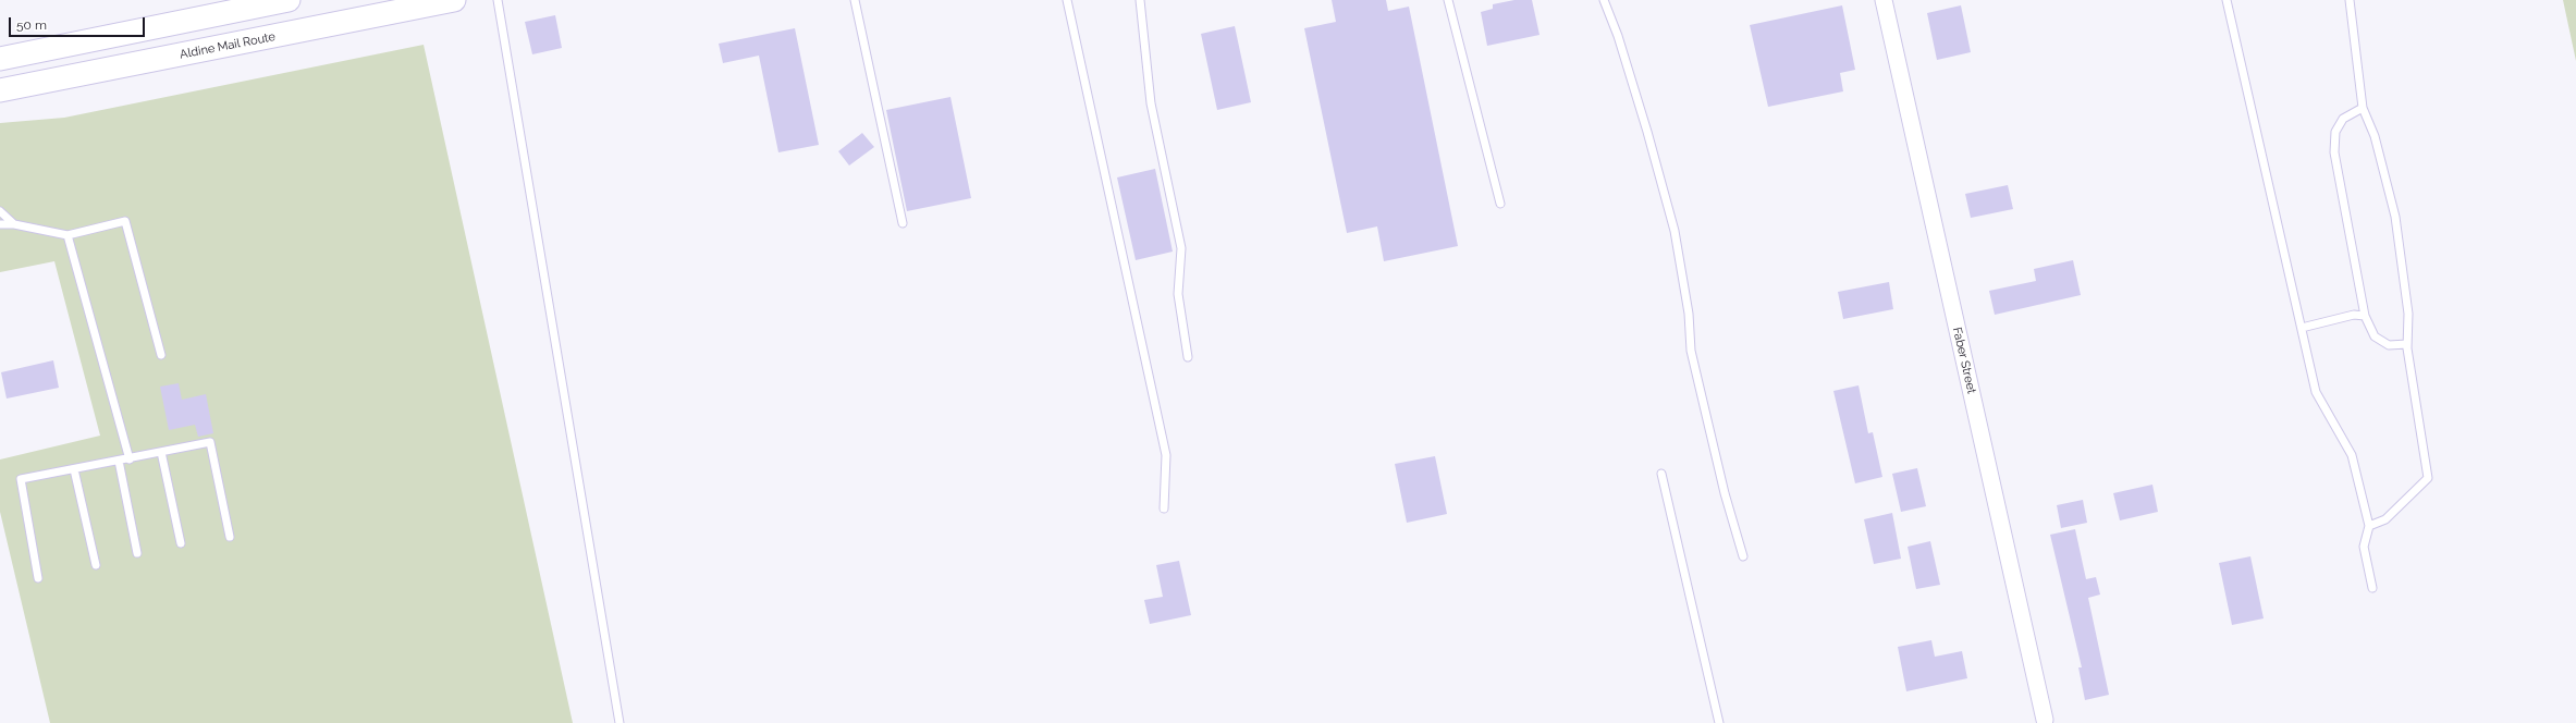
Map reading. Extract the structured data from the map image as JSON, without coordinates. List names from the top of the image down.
{
  "streets": {
    "main road": ["Aldine Mail Route"],
    "street": ["Faber Street"]
  },
  "scale_bar": "50 m"
}
